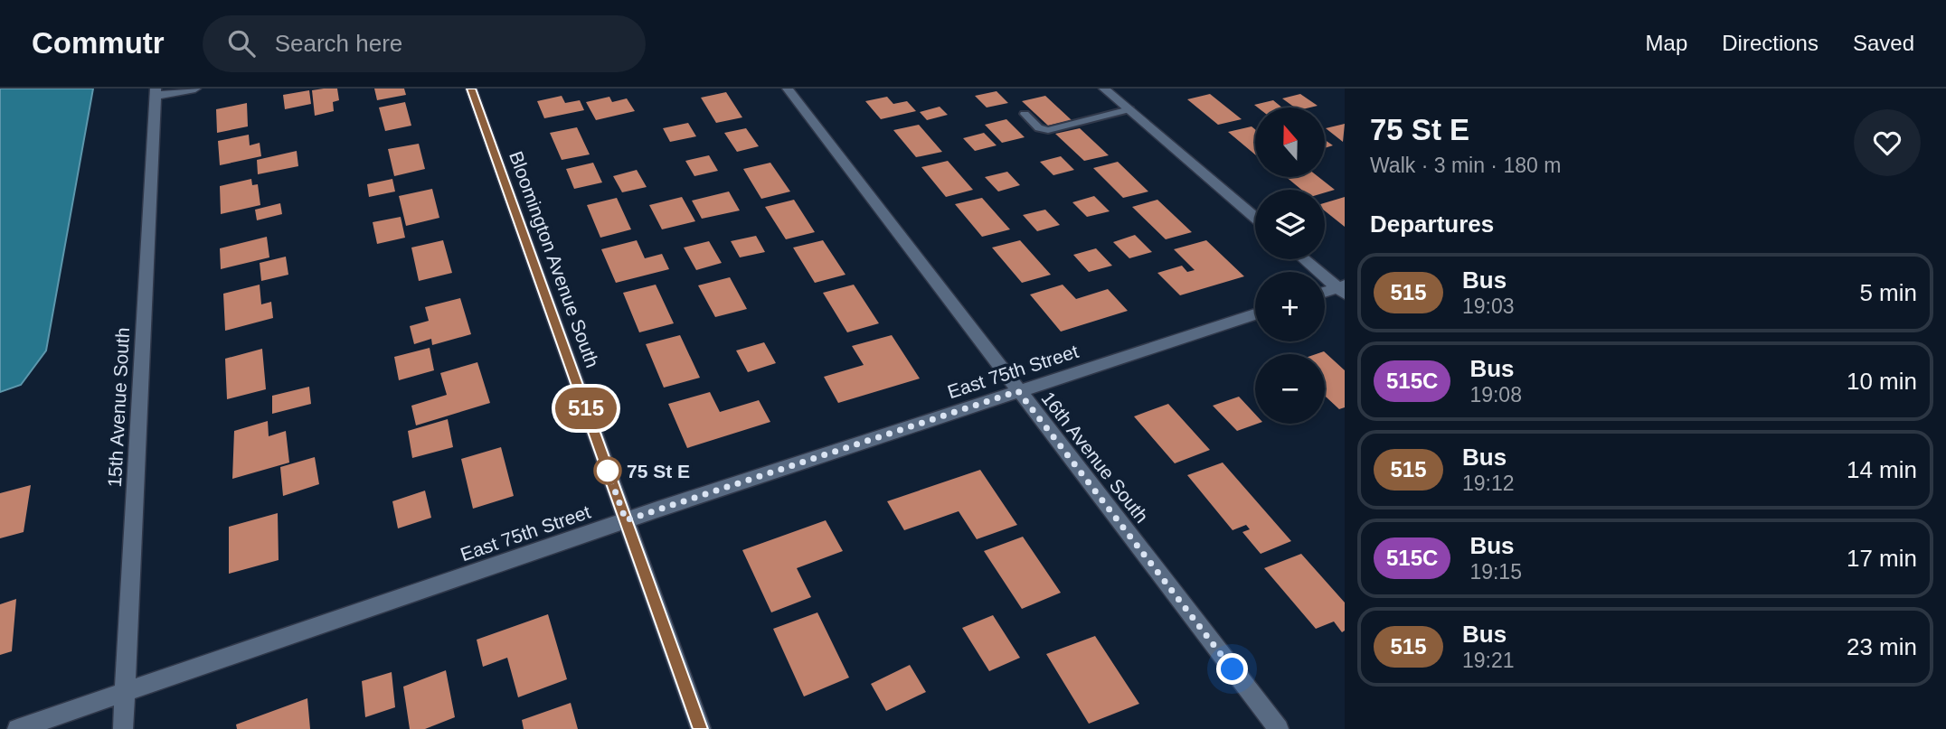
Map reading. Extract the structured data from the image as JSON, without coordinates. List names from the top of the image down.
{
  "streets": {
    "street": [
      "Bloomington Avenue South",
      "East 75th Street",
      "15th Avenue South",
      "16th Avenue South"
    ]
  },
  "crossings": [
    ["Bloomington Avenue South", "East 75th Street"],
    ["East 75th Street", "15th Avenue South"],
    ["East 75th Street", "16th Avenue South"]
  ],
  "places": ["75 St E"],
  "lines": ["bus line 515"],
  "north": "top",
  "page": {
    "header": "Commutr",
    "search": "Search here",
    "nav": ["Map", "Directions", "Saved"],
    "on_map": "515",
    "heading": [
      ["75 St E", "Walk · 3 min · 180 m"],
      "Departures"
    ],
    "map_buttons": ["+", "−"],
    "list": [
      {
        "mark": "515",
        "name": "Bus",
        "note": "19:03",
        "value": "5 min"
      },
      {
        "mark": "515C",
        "name": "Bus",
        "note": "19:08",
        "value": "10 min"
      },
      {
        "mark": "515",
        "name": "Bus",
        "note": "19:12",
        "value": "14 min"
      },
      {
        "mark": "515C",
        "name": "Bus",
        "note": "19:15",
        "value": "17 min"
      },
      {
        "mark": "515",
        "name": "Bus",
        "note": "19:21",
        "value": "23 min"
      }
    ]
  }
}
